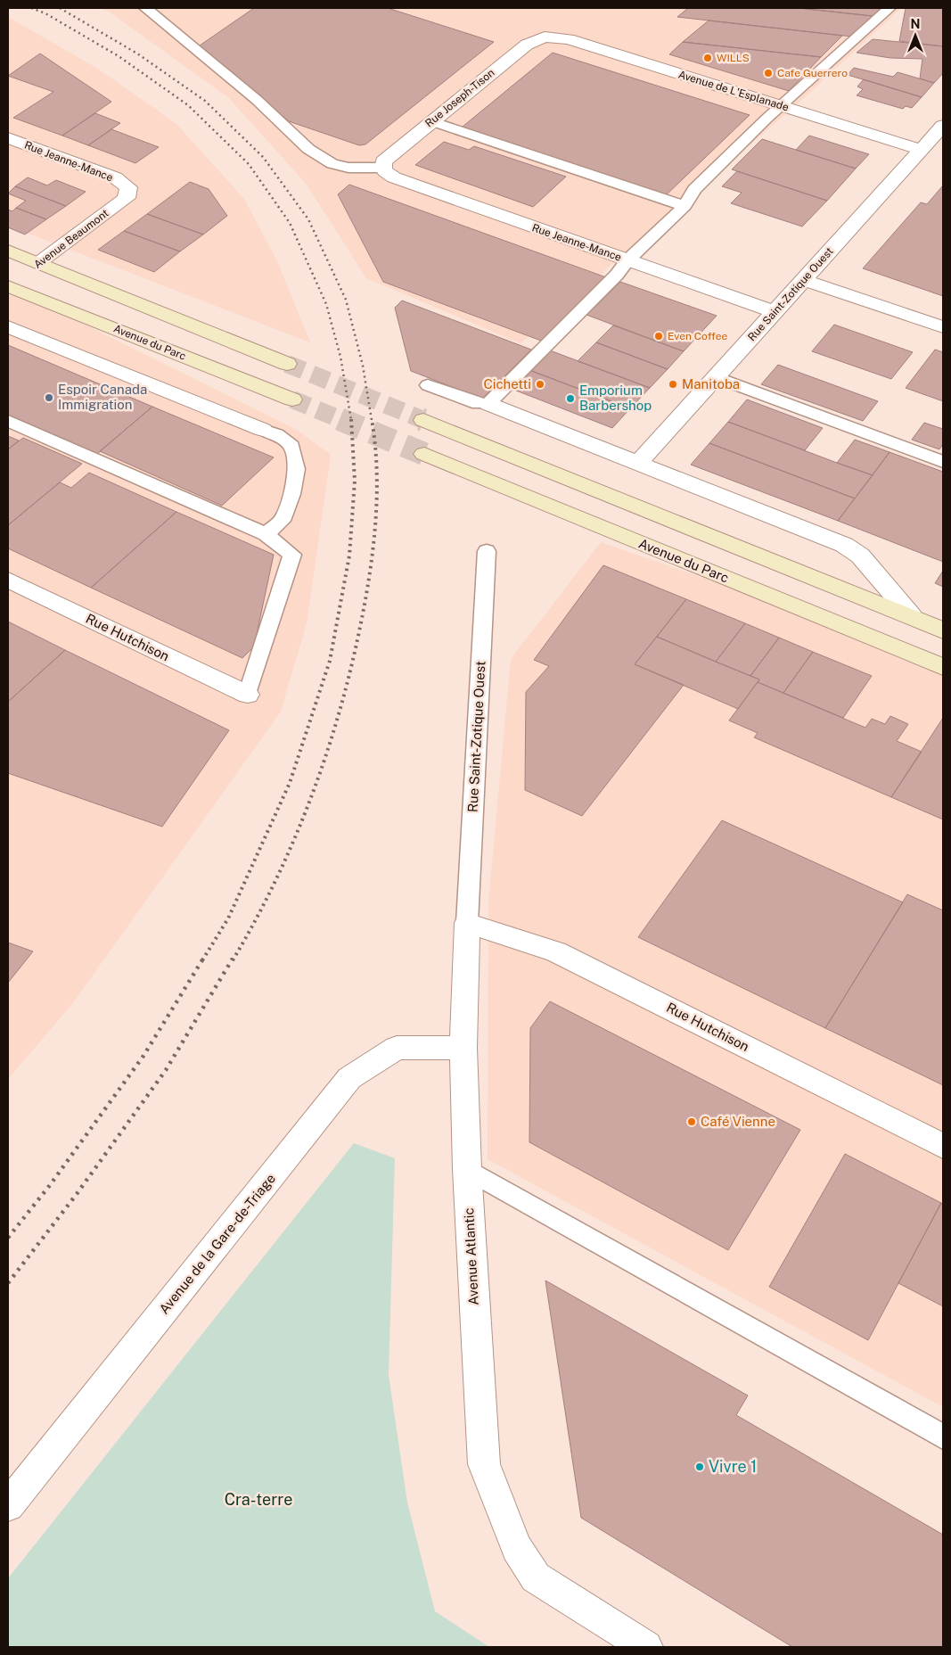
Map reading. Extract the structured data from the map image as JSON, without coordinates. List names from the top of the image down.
{
  "streets": {
    "main road": ["Avenue Beaumont", "Avenue du Parc"],
    "street": [
      "Avenue de L'Esplanade",
      "Rue Joseph-Tison",
      "Rue Jeanne-Mance",
      "Rue Saint-Zotique Ouest",
      "Rue Hutchison",
      "Avenue de la Gare-de-Triage",
      "Avenue Atlantic"
    ]
  },
  "crossings": [
    ["Avenue de L'Esplanade", "Rue Joseph-Tison"],
    ["Avenue de L'Esplanade", "Rue Saint-Zotique Ouest"],
    ["Rue Joseph-Tison", "Rue Jeanne-Mance"],
    ["Rue Jeanne-Mance", "Avenue Beaumont"],
    ["Rue Jeanne-Mance", "Rue Saint-Zotique Ouest"],
    ["Avenue Beaumont", "Avenue du Parc"],
    ["Rue Saint-Zotique Ouest", "Rue Hutchison"],
    ["Rue Saint-Zotique Ouest", "Avenue Atlantic"],
    ["Rue Hutchison", "Avenue Atlantic"],
    ["Avenue de la Gare-de-Triage", "Avenue Atlantic"]
  ],
  "parks": ["Cra-terre"],
  "places": [
    "WILLS",
    "Cafe Guerrero",
    "Even Coffee",
    "Cichetti",
    "Manitoba",
    "Espoir Canada Immigration",
    "Emporium Barbershop",
    "Café Vienne",
    "Vivre 1"
  ],
  "north": "top"
}
